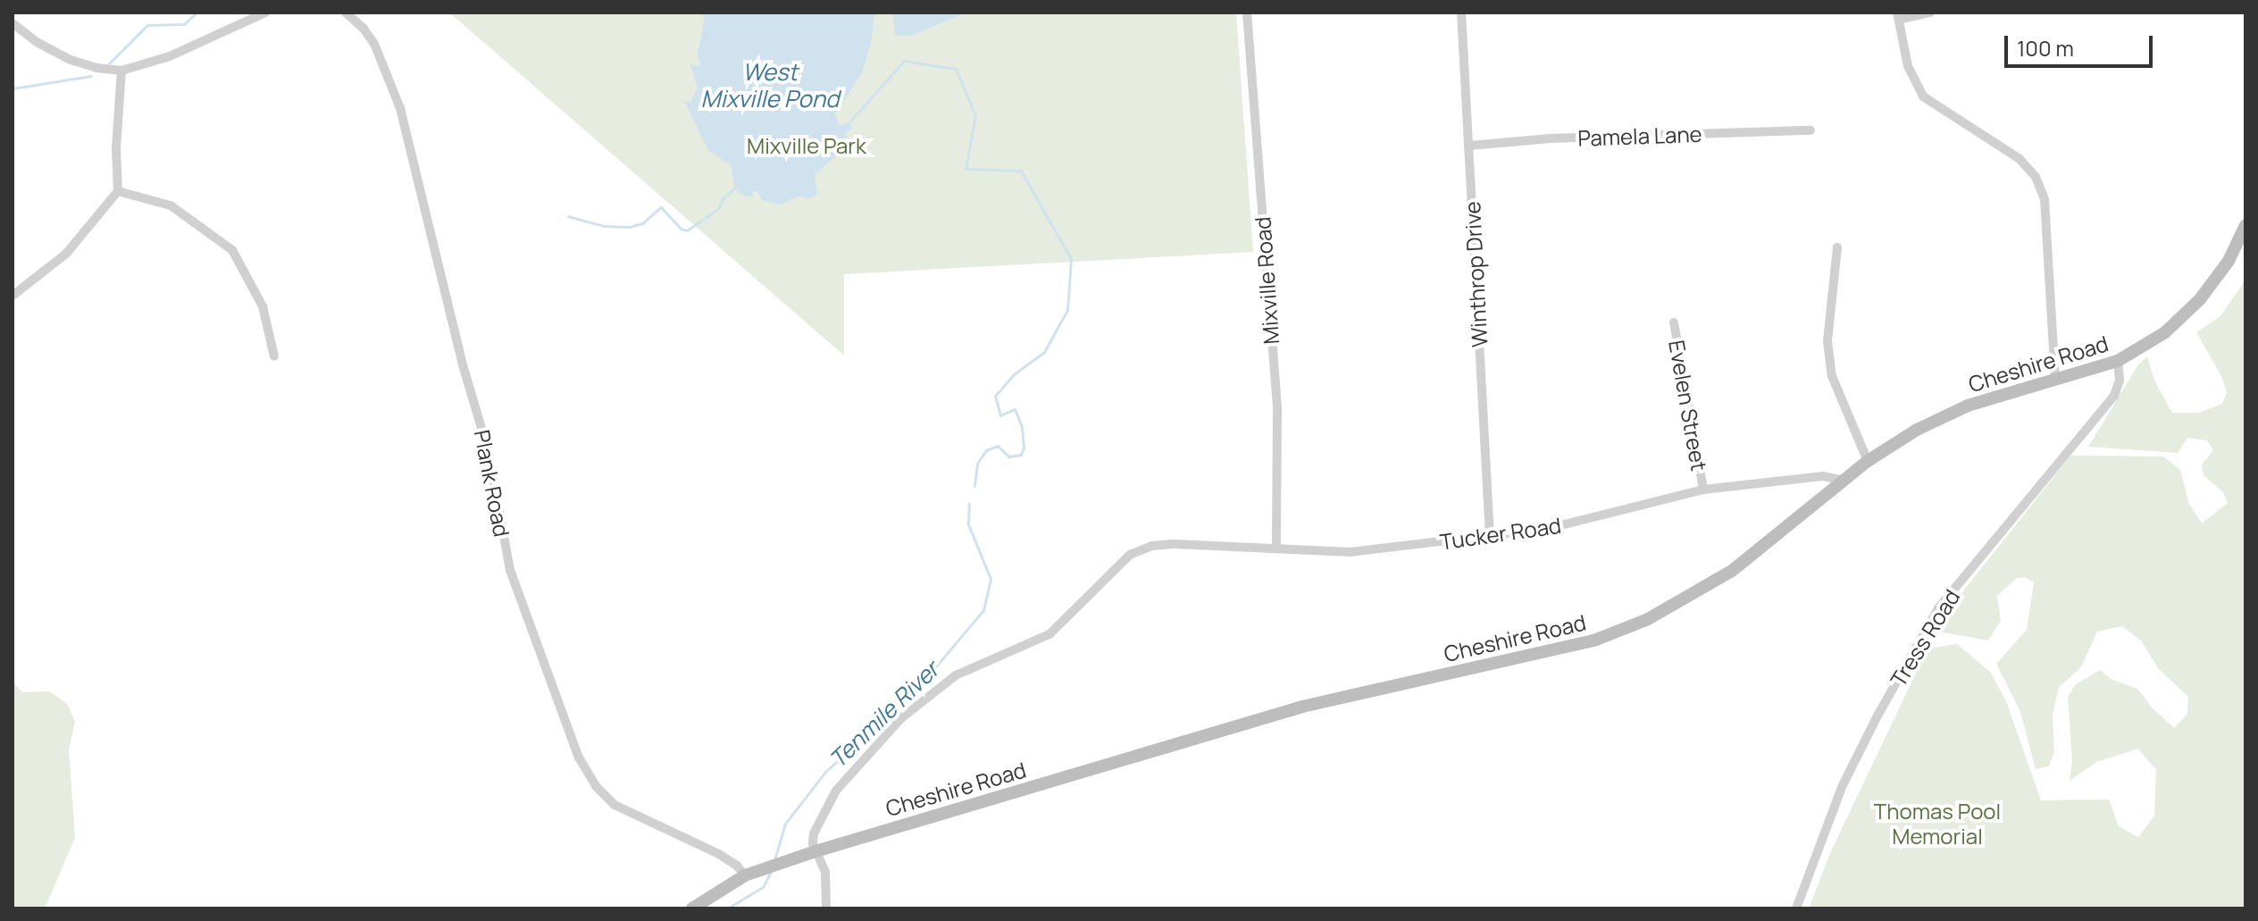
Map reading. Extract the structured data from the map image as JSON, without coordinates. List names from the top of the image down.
{
  "streets": {
    "main road": ["Cheshire Road"],
    "street": [
      "Pamela Lane",
      "Winthrop Drive",
      "Mixville Road",
      "Evelen Street",
      "Plank Road",
      "Tucker Road",
      "Tress Road"
    ]
  },
  "crossings": [
    ["Pamela Lane", "Winthrop Drive"],
    ["Winthrop Drive", "Tucker Road"],
    ["Mixville Road", "Tucker Road"],
    ["Cheshire Road", "Plank Road"],
    ["Cheshire Road", "Tucker Road"],
    ["Cheshire Road", "Tress Road"],
    ["Evelen Street", "Tucker Road"]
  ],
  "water": ["West Mixville Pond", "Tenmile River"],
  "parks": ["Mixville Park", "Thomas Pool Memorial"],
  "scale_bar": "100 m"
}
